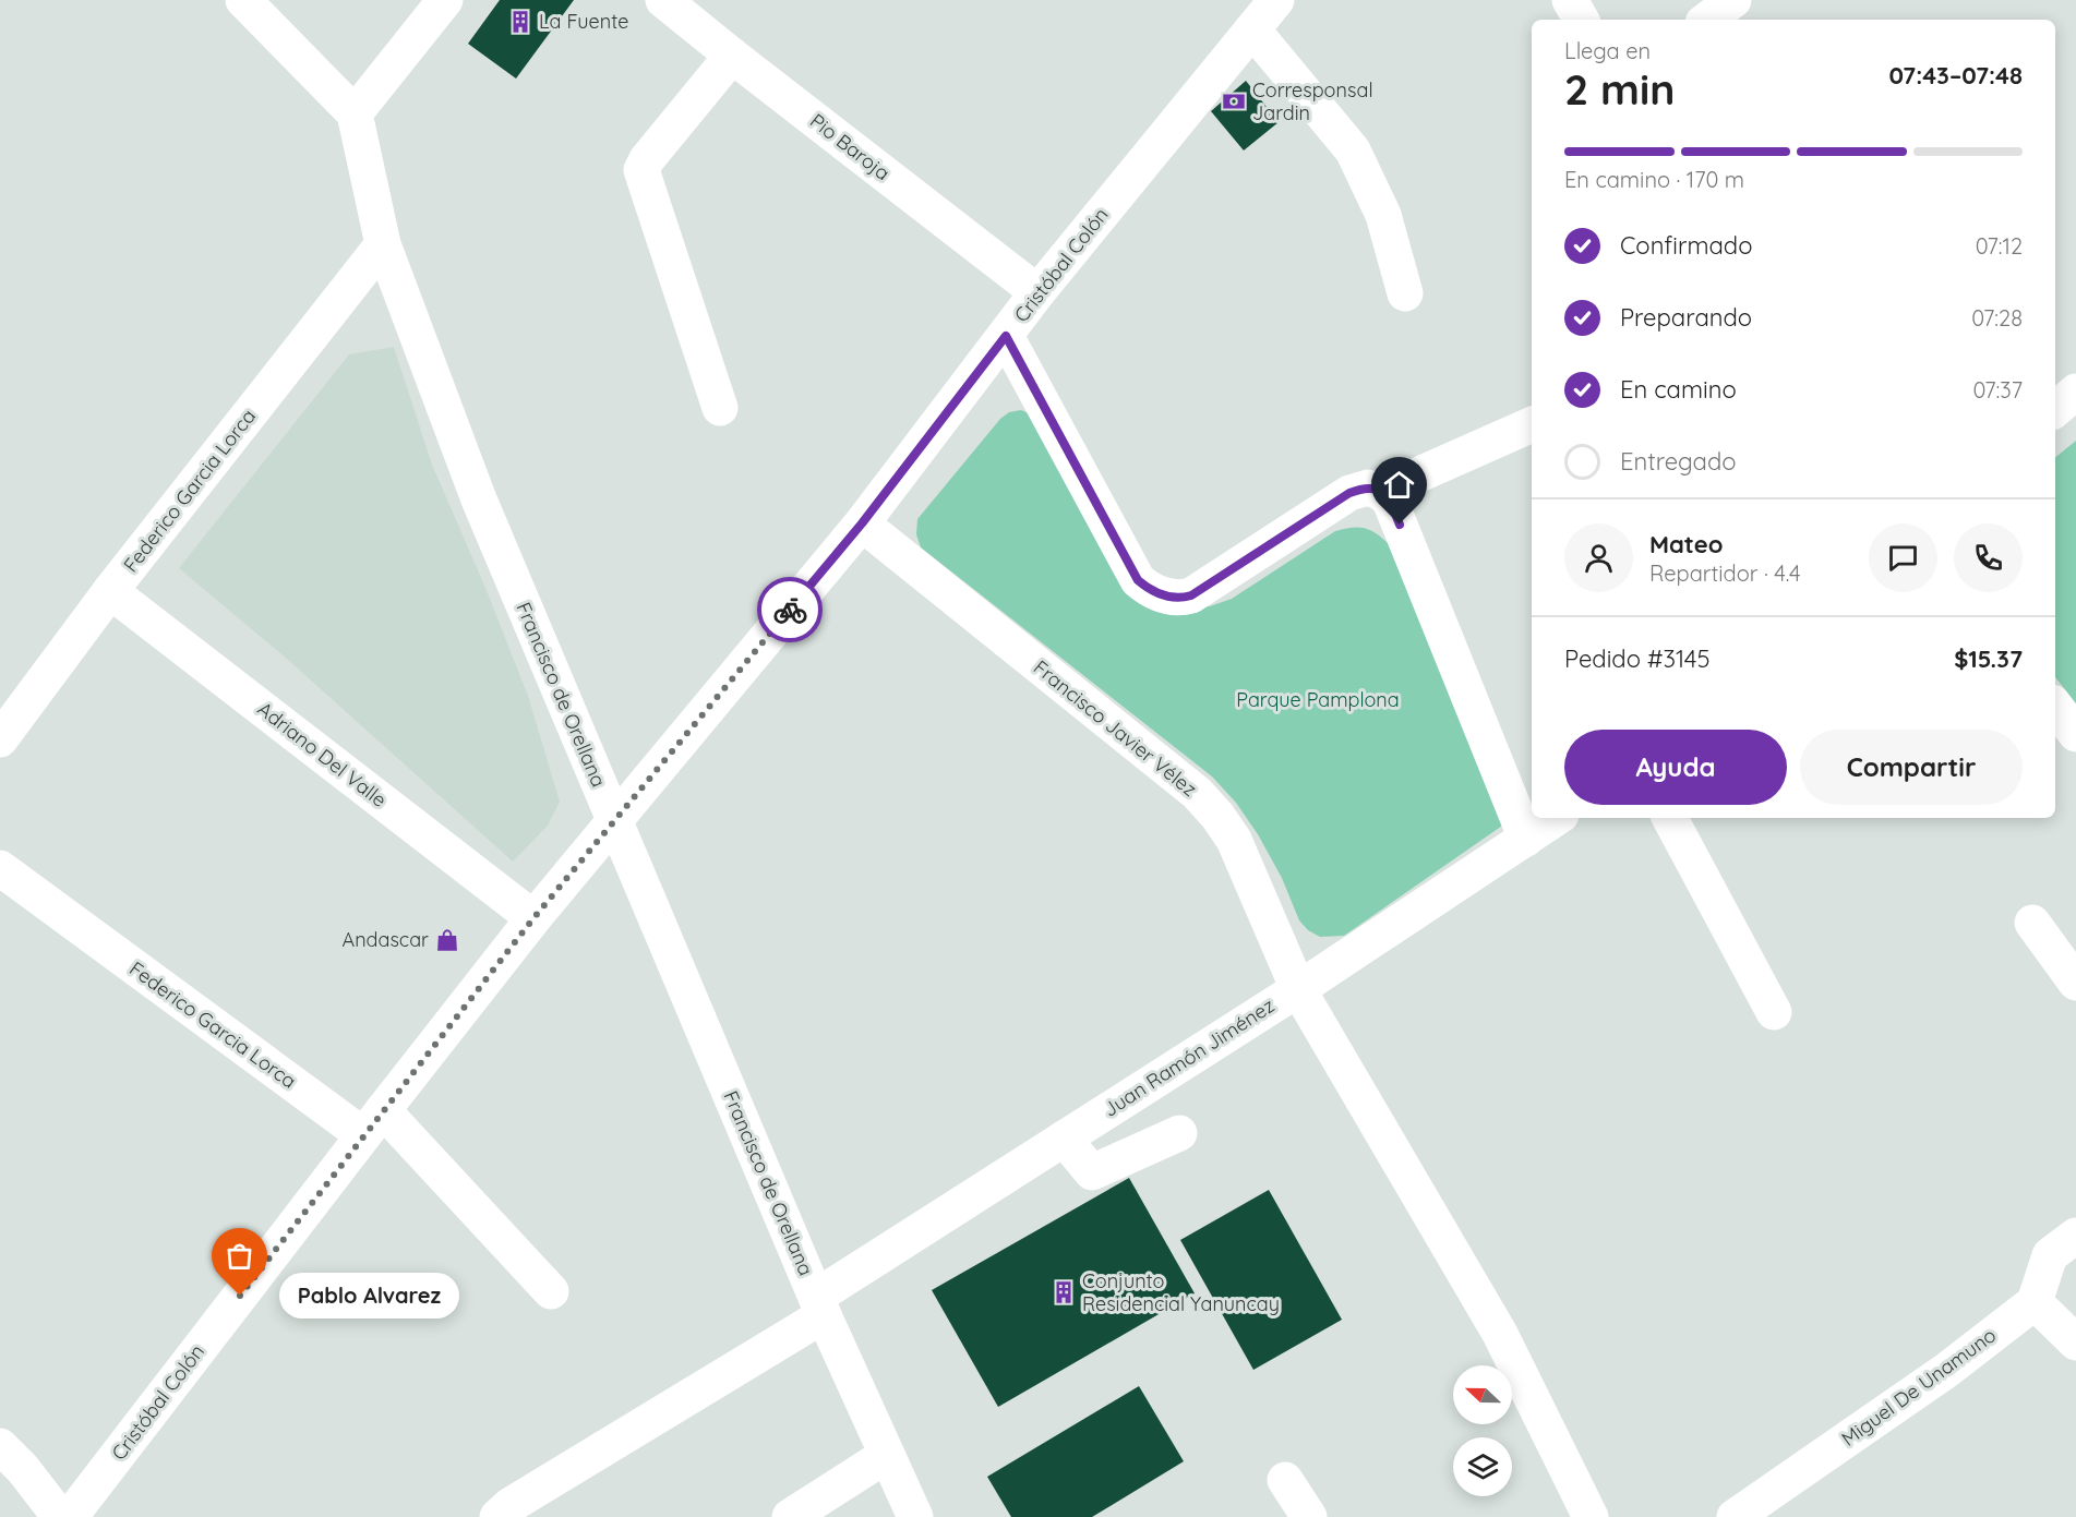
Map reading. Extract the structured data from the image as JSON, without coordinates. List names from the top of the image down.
{
  "streets": {
    "street": [
      "Pio Baroja",
      "Cristóbal Colón",
      "Federico Garcia Lorca",
      "Francisco de Orellana",
      "Francisco Javier Vélez",
      "Adriano Del Valle",
      "Juan Ramón Jiménez",
      "Miguel De Unamuno"
    ]
  },
  "crossings": [
    ["Pio Baroja", "Cristóbal Colón"],
    ["Cristóbal Colón", "Federico Garcia Lorca"],
    ["Cristóbal Colón", "Francisco de Orellana"],
    ["Cristóbal Colón", "Francisco Javier Vélez"],
    ["Cristóbal Colón", "Adriano Del Valle"],
    ["Federico Garcia Lorca", "Francisco de Orellana"],
    ["Federico Garcia Lorca", "Adriano Del Valle"],
    ["Francisco de Orellana", "Juan Ramón Jiménez"],
    ["Francisco Javier Vélez", "Juan Ramón Jiménez"]
  ],
  "parks": ["Parque Pamplona"],
  "places": {
    "building": ["La Fuente", "Conjunto Residencial Yanuncay"],
    "bank": ["Corresponsal Jardin"],
    "shop": ["Andascar"],
    "other": ["Pablo Alvarez"]
  },
  "north": "left",
  "page": {
    "heading": ["2 min", "Llega en", "07:43–07:48"],
    "panel": [
      "Mateo",
      "Repartidor · 4.4",
      "Pedido #3145",
      "$15.37"
    ],
    "bar": "En camino · 170 m",
    "list": [
      ["Confirmado", "07:12"],
      ["Preparando", "07:28"],
      ["En camino", "07:37"],
      "Entregado"
    ],
    "buttons": ["Ayuda", "Compartir"],
    "bubble": "Pablo Alvarez"
  }
}
